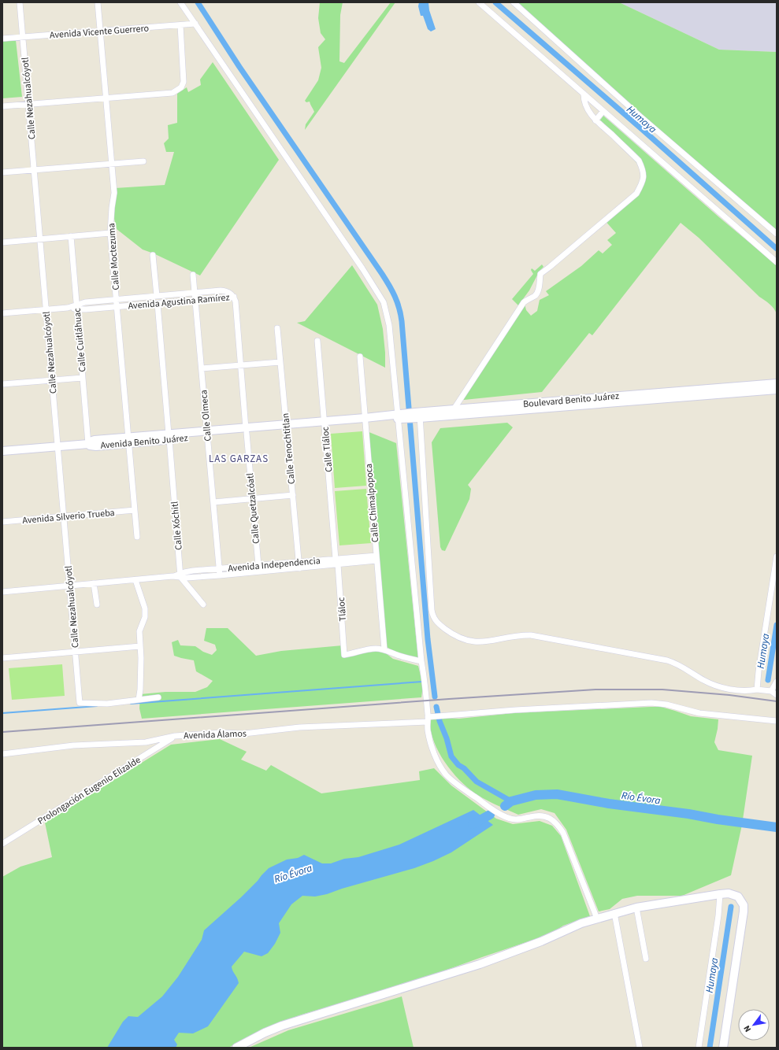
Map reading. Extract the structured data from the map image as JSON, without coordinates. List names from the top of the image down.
{
  "streets": {
    "street": [
      "Avenida Vicente Guerrero",
      "Calle Nezahualcóyotl",
      "Calle Moctezuma",
      "Avenida Agustina Ramírez",
      "Calle Cuitláhuac",
      "Boulevard Benito Juárez",
      "Calle Olmeca",
      "Avenida Benito Juárez",
      "Calle Tenochtitlan",
      "Calle Tláloc",
      "Calle Chimalpopoca",
      "Calle Quetzalcóatl",
      "Avenida Silverio Trueba",
      "Calle Xóchitl",
      "Avenida Independencia",
      "Tláloc",
      "Avenida Álamos",
      "Prolongación Eugenio Elizalde"
    ]
  },
  "crossings": [
    ["Avenida Vicente Guerrero", "Calle Nezahualcóyotl"],
    ["Avenida Vicente Guerrero", "Calle Moctezuma"],
    ["Calle Nezahualcóyotl", "Avenida Agustina Ramírez"],
    ["Calle Nezahualcóyotl", "Avenida Benito Juárez"],
    ["Calle Nezahualcóyotl", "Avenida Silverio Trueba"],
    ["Calle Nezahualcóyotl", "Avenida Independencia"],
    ["Calle Moctezuma", "Avenida Agustina Ramírez"],
    ["Calle Moctezuma", "Avenida Benito Juárez"],
    ["Calle Moctezuma", "Avenida Silverio Trueba"],
    ["Avenida Agustina Ramírez", "Calle Cuitláhuac"],
    ["Avenida Agustina Ramírez", "Calle Olmeca"],
    ["Avenida Agustina Ramírez", "Calle Quetzalcóatl"],
    ["Avenida Agustina Ramírez", "Calle Xóchitl"],
    ["Calle Cuitláhuac", "Avenida Benito Juárez"],
    ["Boulevard Benito Juárez", "Avenida Benito Juárez"],
    ["Boulevard Benito Juárez", "Calle Chimalpopoca"],
    ["Calle Olmeca", "Avenida Benito Juárez"],
    ["Calle Olmeca", "Avenida Independencia"],
    ["Avenida Benito Juárez", "Calle Tenochtitlan"],
    ["Avenida Benito Juárez", "Calle Tláloc"],
    ["Avenida Benito Juárez", "Calle Chimalpopoca"],
    ["Avenida Benito Juárez", "Calle Quetzalcóatl"],
    ["Avenida Benito Juárez", "Calle Xóchitl"],
    ["Calle Tenochtitlan", "Avenida Independencia"],
    ["Calle Tláloc", "Avenida Independencia"],
    ["Calle Chimalpopoca", "Avenida Independencia"],
    ["Calle Chimalpopoca", "Tláloc"],
    ["Calle Quetzalcóatl", "Avenida Independencia"],
    ["Calle Xóchitl", "Avenida Independencia"],
    ["Avenida Independencia", "Tláloc"],
    ["Avenida Álamos", "Prolongación Eugenio Elizalde"]
  ],
  "districts": ["LAS GARZAS"],
  "water": ["Humaya", "Río Évora"],
  "north": "bottom left"
}
